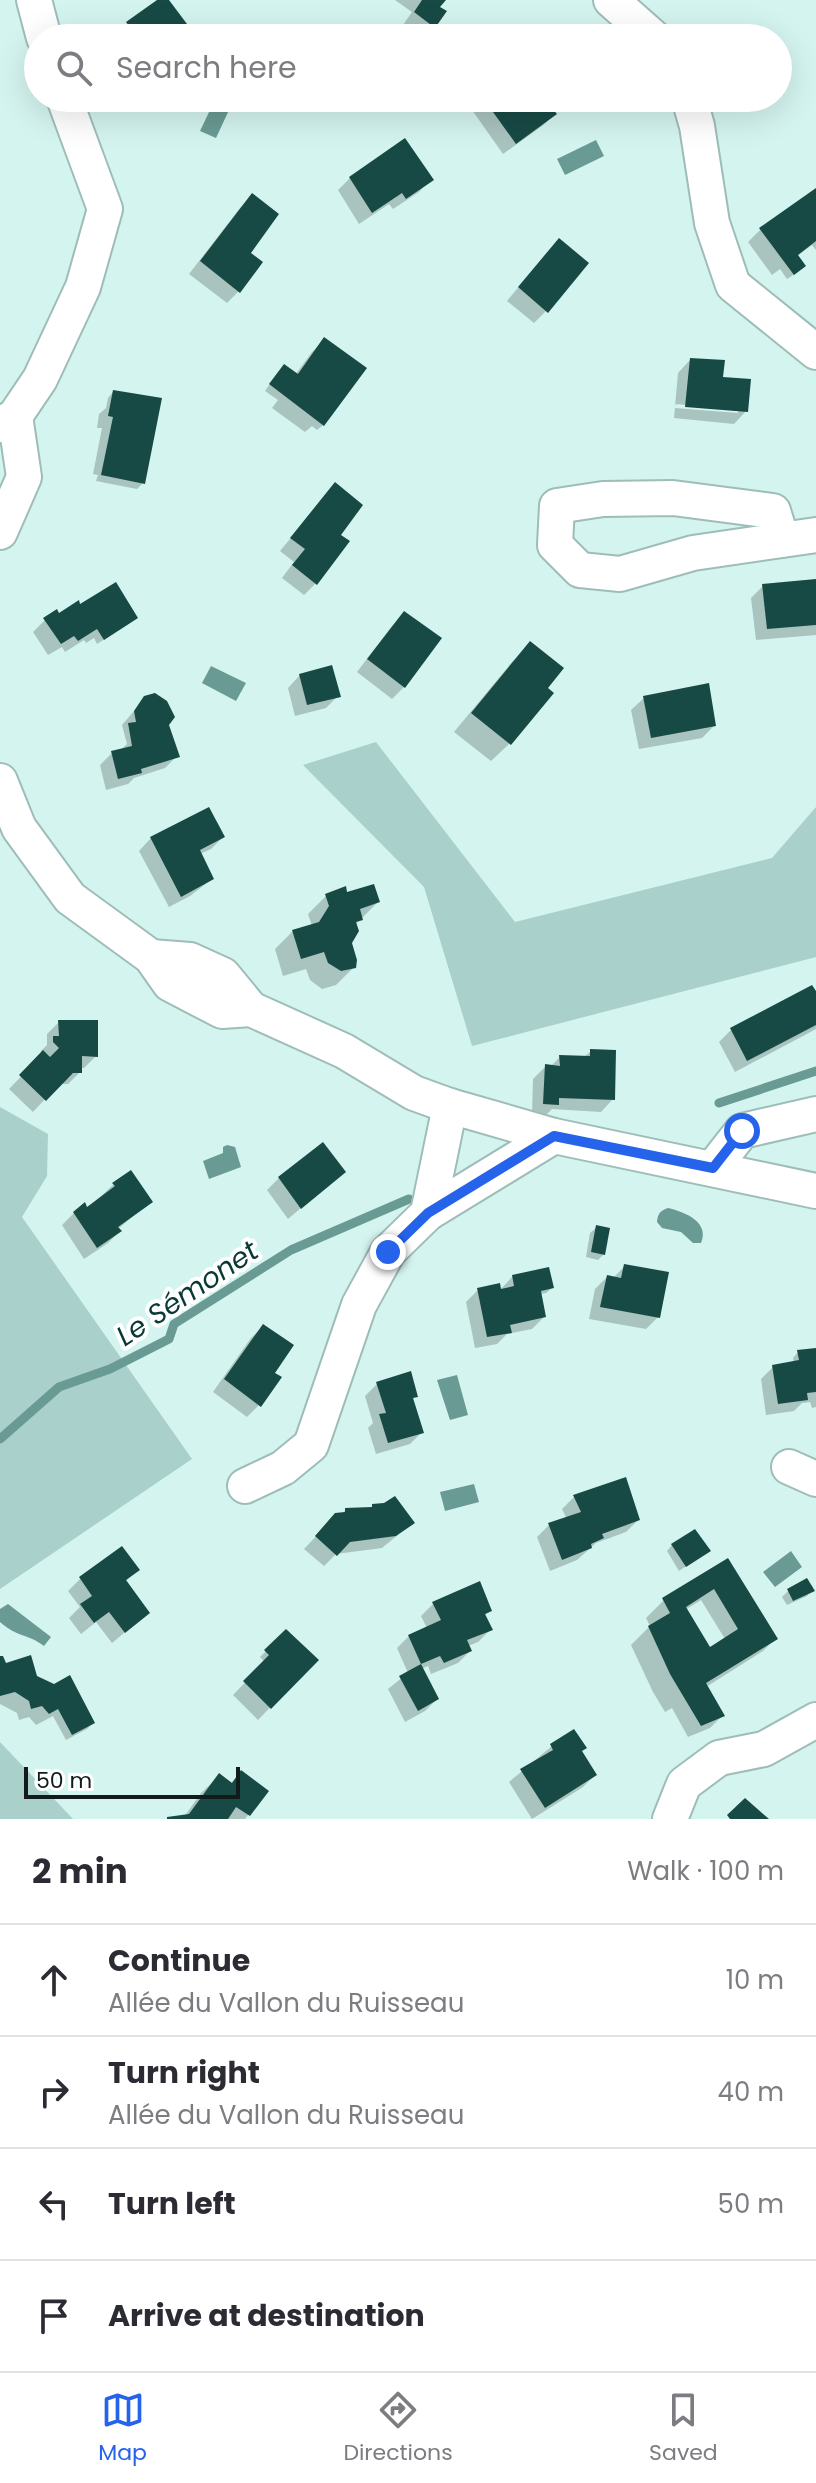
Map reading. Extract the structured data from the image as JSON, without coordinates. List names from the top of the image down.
{
  "water": ["Le Sémonet"],
  "scale_bar": "50 m",
  "page": {
    "search": "Search here",
    "scale": "50 m",
    "heading": ["2 min", "Walk · 100 m"],
    "list": [
      ["Continue", "Allée du Vallon du Ruisseau", "10 m"],
      ["Turn right", "Allée du Vallon du Ruisseau", "40 m"],
      ["Turn left", "50 m"],
      "Arrive at destination"
    ],
    "nav": ["Map", "Directions", "Saved"]
  }
}
